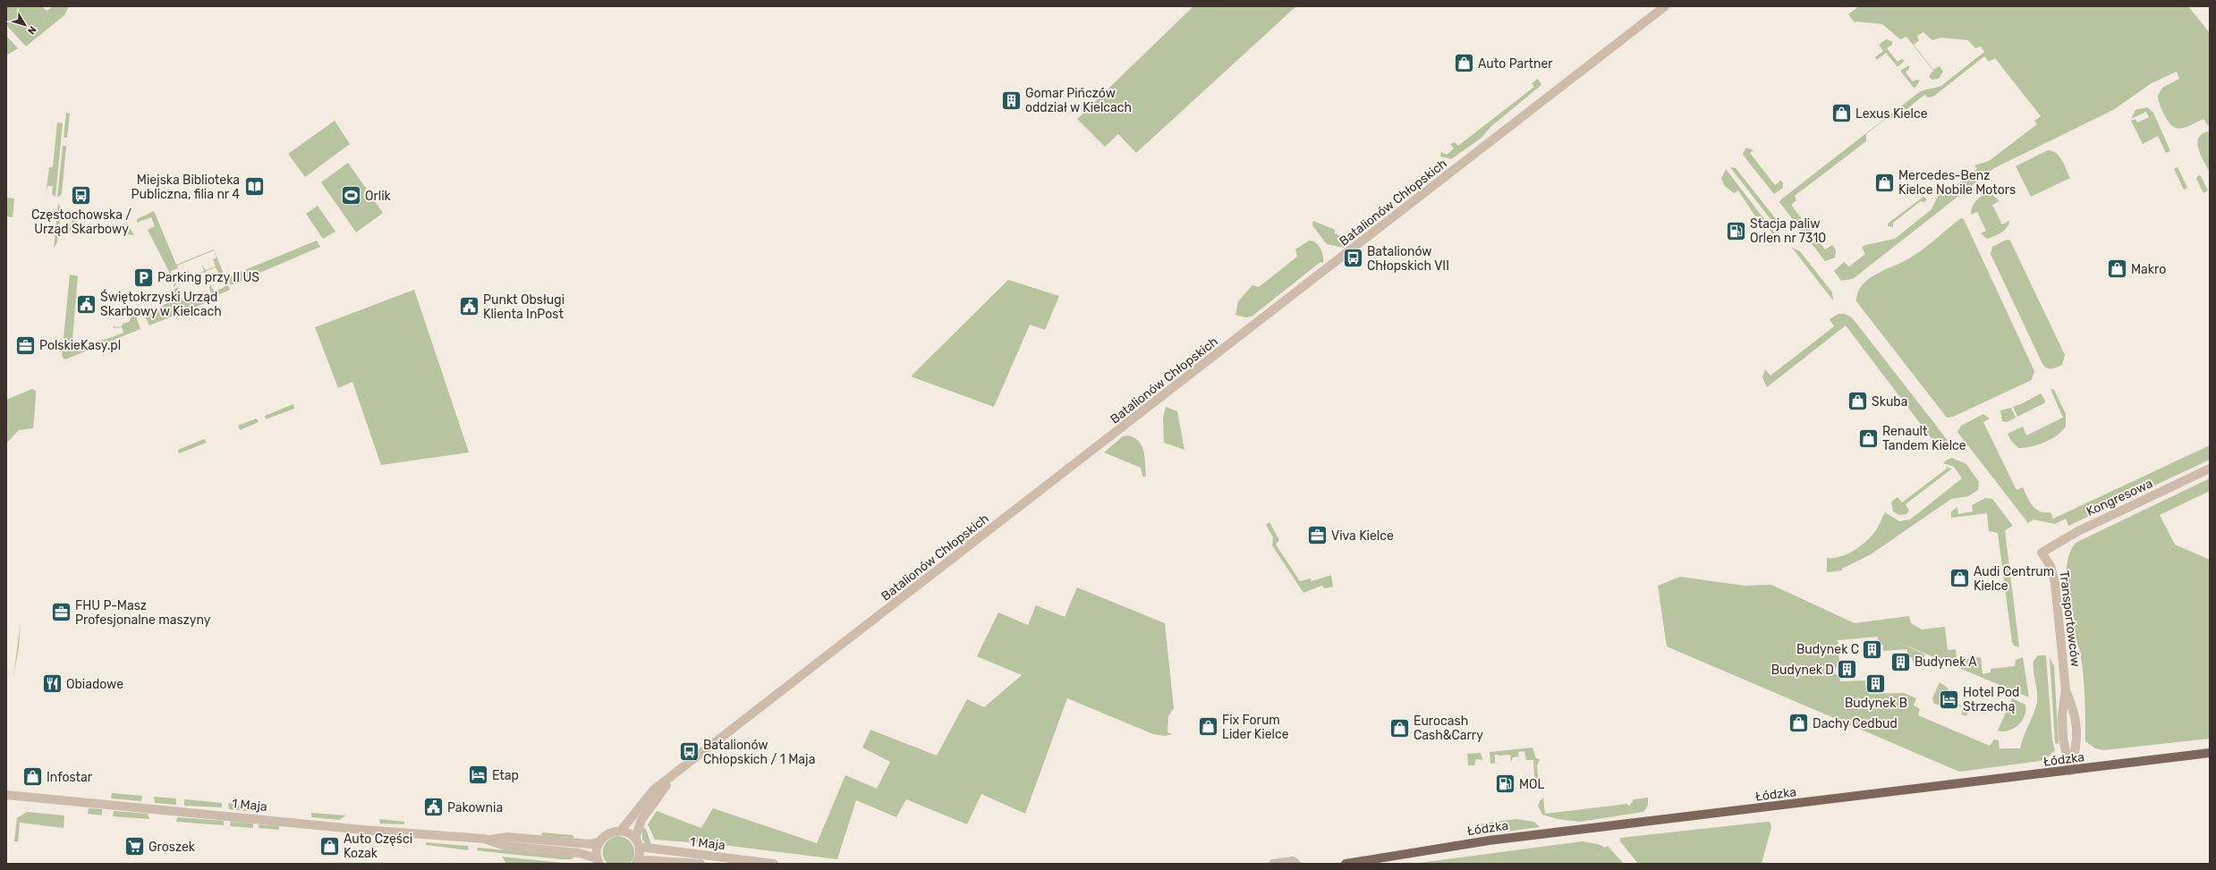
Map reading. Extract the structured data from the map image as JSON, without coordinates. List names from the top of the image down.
{
  "streets": {
    "main road": ["Łódzka"],
    "street": [
      "Batalionów Chłopskich",
      "Kongresowa",
      "Transportowców",
      "1 Maja"
    ]
  },
  "crossings": [
    ["Kongresowa", "Transportowców"],
    ["Transportowców", "Łódzka"]
  ],
  "places": {
    "shop": [
      "Auto Partner",
      "Lexus Kielce",
      "Mercedes-Benz Kielce Nobile Motors",
      "Makro",
      "Skuba",
      "Renault Tandem Kielce",
      "Audi Centrum Kielce",
      "Dachy Cedbud",
      "Fix Forum Lider Kielce",
      "Eurocash Cash&Carry",
      "Infostar",
      "Auto Części Kozak"
    ],
    "building": [
      "Gomar Pińczów oddział w Kielcach",
      "Budynek C",
      "Budynek A",
      "Budynek D",
      "Budynek B"
    ],
    "library": ["Miejska Biblioteka Publiczna, filia nr 4"],
    "bus stop": ["Częstochowska / Urząd Skarbowy", "Batalionów Chłopskich VII", "Batalionów Chłopskich / 1 Maja"],
    "sports": ["Orlik"],
    "fuel station": ["Stacja paliw Orlen nr 7310", "MOL"],
    "parking": ["Parking przy II US"],
    "public building": ["Świętokrzyski Urząd Skarbowy w Kielcach", "Punkt Obsługi Klienta InPost", "Pakownia"],
    "office": ["PolskieKasy.pl", "Viva Kielce", "FHU P-Masz Profesjonalne maszyny"],
    "restaurant": ["Obiadowe"],
    "hotel": ["Hotel Pod Strzechą", "Etap"],
    "supermarket": ["Groszek"]
  },
  "north": "bottom right"
}
